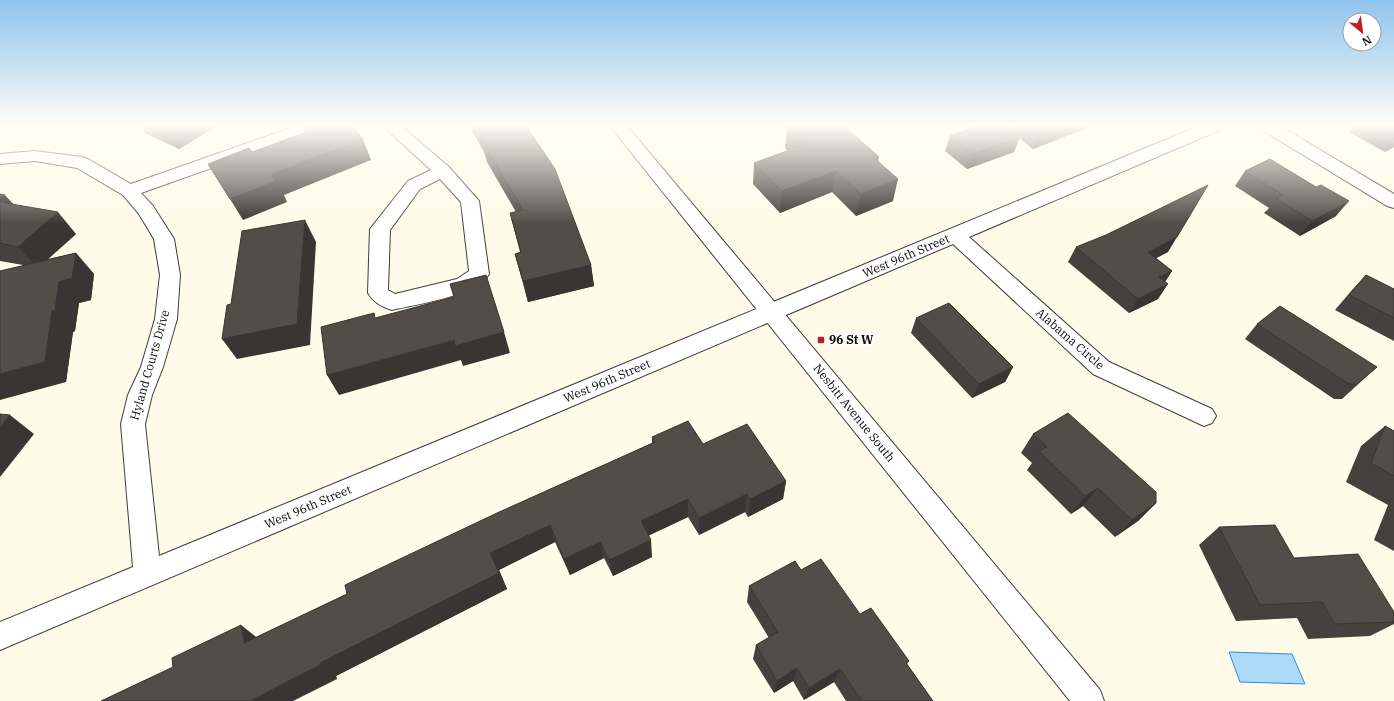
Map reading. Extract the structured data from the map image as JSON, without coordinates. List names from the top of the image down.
{
  "streets": {
    "street": [
      "West 96th Street",
      "Alabama Circle",
      "Hyland Courts Drive",
      "Nesbitt Avenue South"
    ]
  },
  "crossings": [
    ["West 96th Street", "Alabama Circle"],
    ["West 96th Street", "Hyland Courts Drive"],
    ["West 96th Street", "Nesbitt Avenue South"]
  ],
  "places": {
    "transit": ["96 St W"]
  },
  "north": "bottom right"
}
